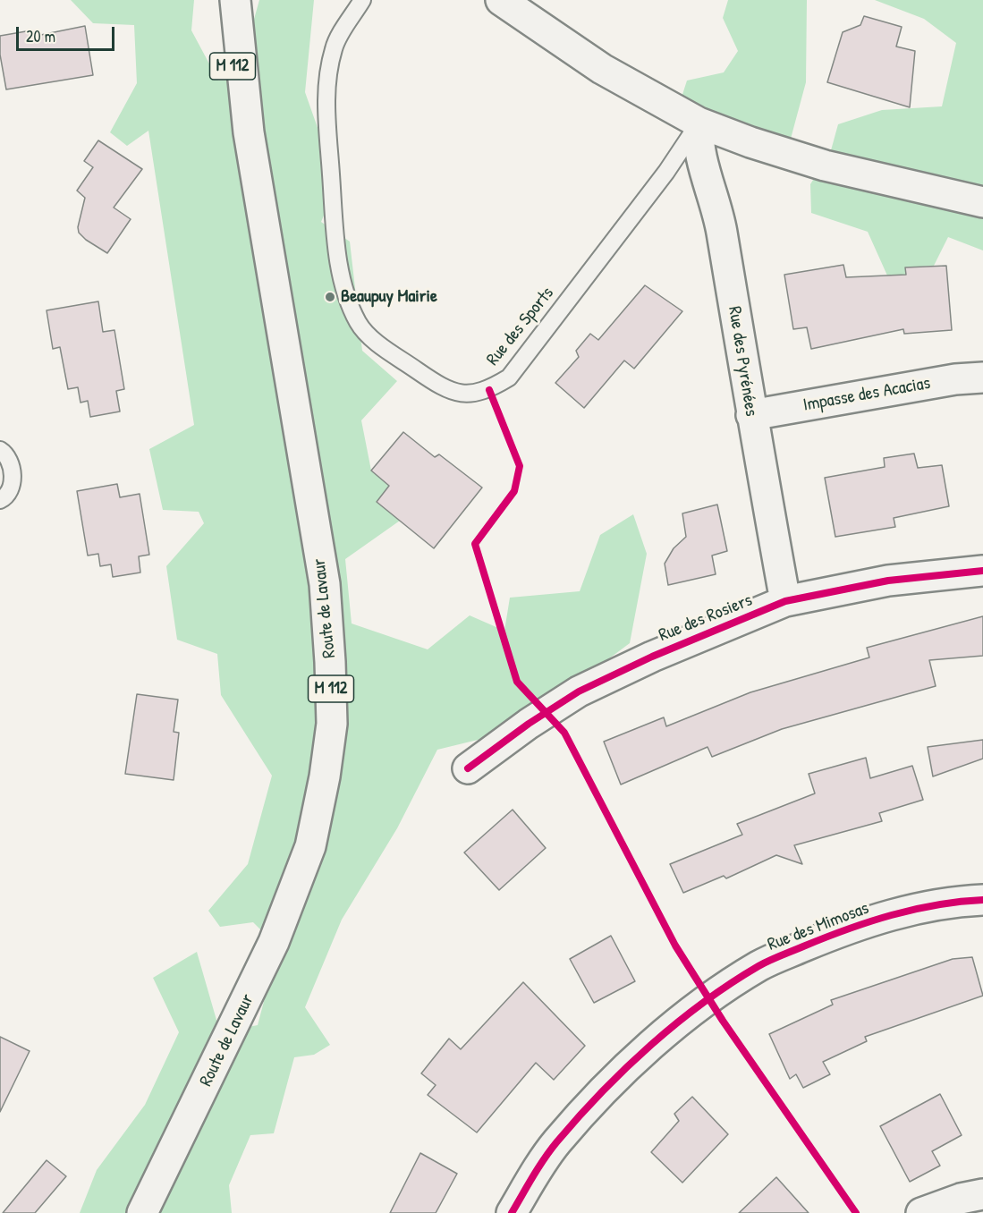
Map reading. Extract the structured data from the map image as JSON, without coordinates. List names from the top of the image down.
{
  "streets": {
    "street": [
      "M 112",
      "Rue des Pyrénées",
      "Impasse des Acacias",
      "Route de Lavaur",
      "Rue des Rosiers",
      "Rue des Mimosas"
    ],
    "lane": ["Rue des Sports"]
  },
  "crossings": [
    ["Rue des Sports", "Rue des Pyrénées"],
    ["Rue des Pyrénées", "Impasse des Acacias"],
    ["Rue des Pyrénées", "Rue des Rosiers"]
  ],
  "places": ["Beaupuy Mairie"],
  "scale_bar": "20 m"
}
